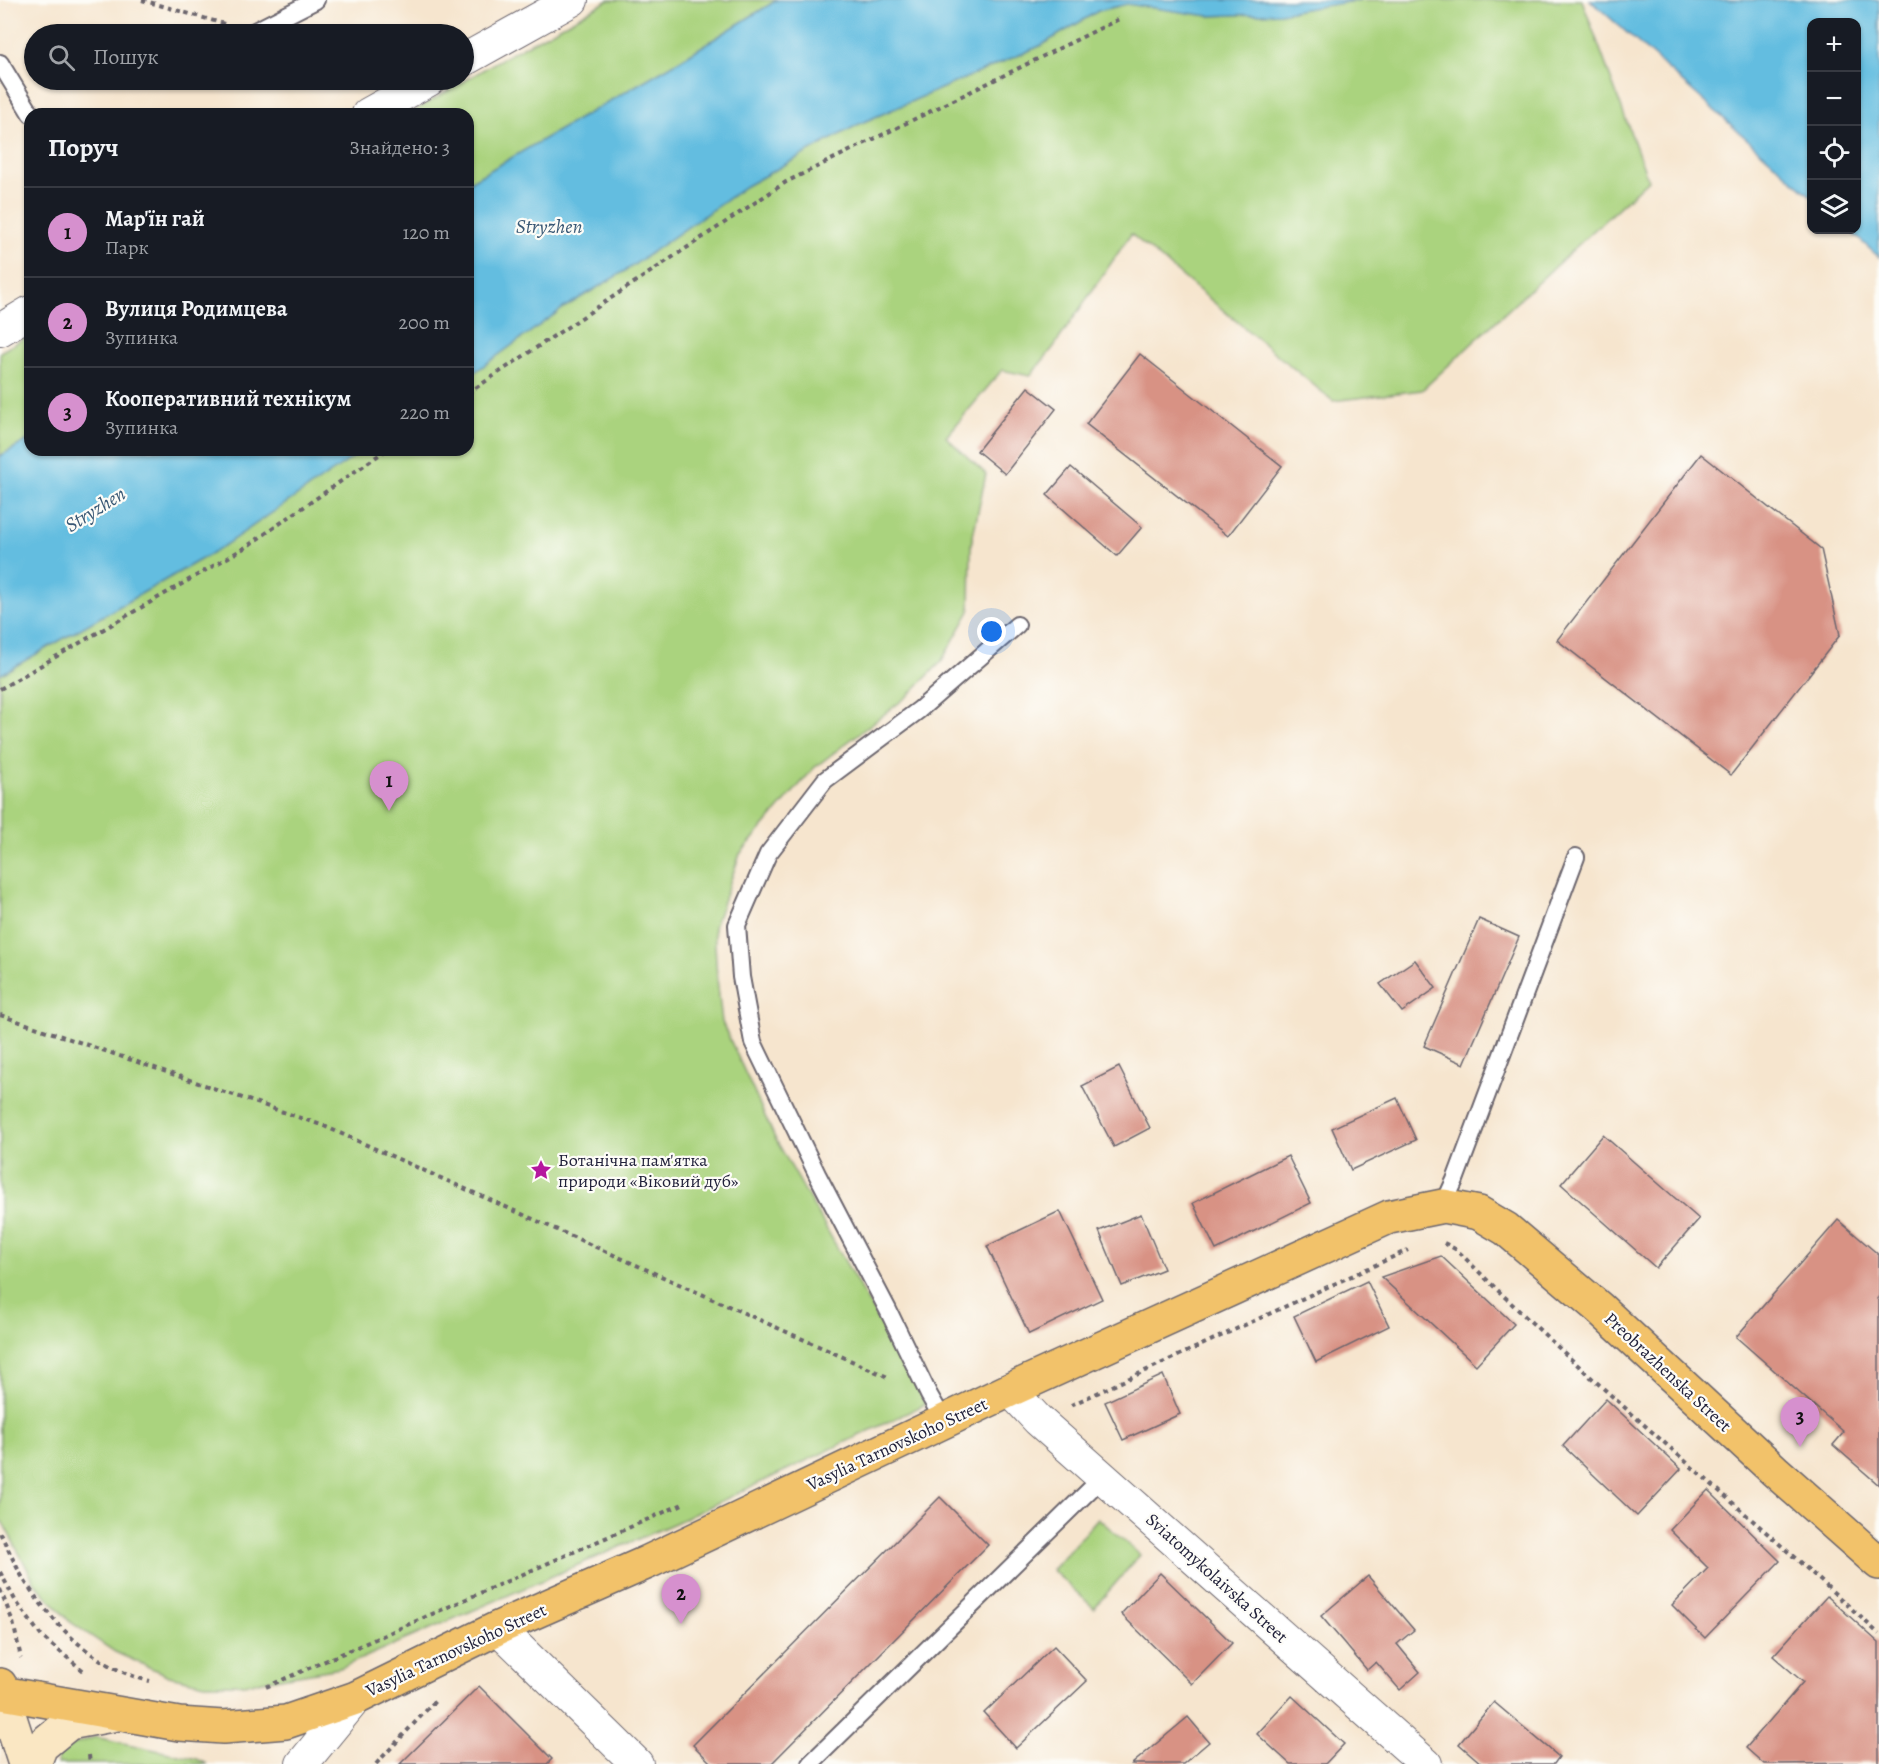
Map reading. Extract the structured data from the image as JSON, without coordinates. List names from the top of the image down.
{
  "streets": {
    "main road": ["Preobrazhenska Street", "Vasylia Tarnovskoho Street"],
    "street": ["Sviatomykolaivska Street"]
  },
  "crossings": [
    ["Preobrazhenska Street", "Vasylia Tarnovskoho Street"],
    ["Vasylia Tarnovskoho Street", "Sviatomykolaivska Street"]
  ],
  "water": ["Stryzhen"],
  "places": {
    "place": ["Ботанічна пам'ятка природи «Віковий дуб»"]
  },
  "page": {
    "map_buttons": ["+", "−"],
    "search": "Пошук",
    "heading": ["Поруч", "Знайдено: 3"],
    "list": [
      {
        "mark": "1",
        "name": "Мар'їн гай",
        "note": "Парк",
        "value": "120 m"
      },
      {
        "mark": "2",
        "name": "Вулиця Родимцева",
        "note": "Зупинка",
        "value": "200 m"
      },
      {
        "mark": "3",
        "name": "Кооперативний технікум",
        "note": "Зупинка",
        "value": "220 m"
      }
    ],
    "pins": ["1", "3", "2"]
  }
}
